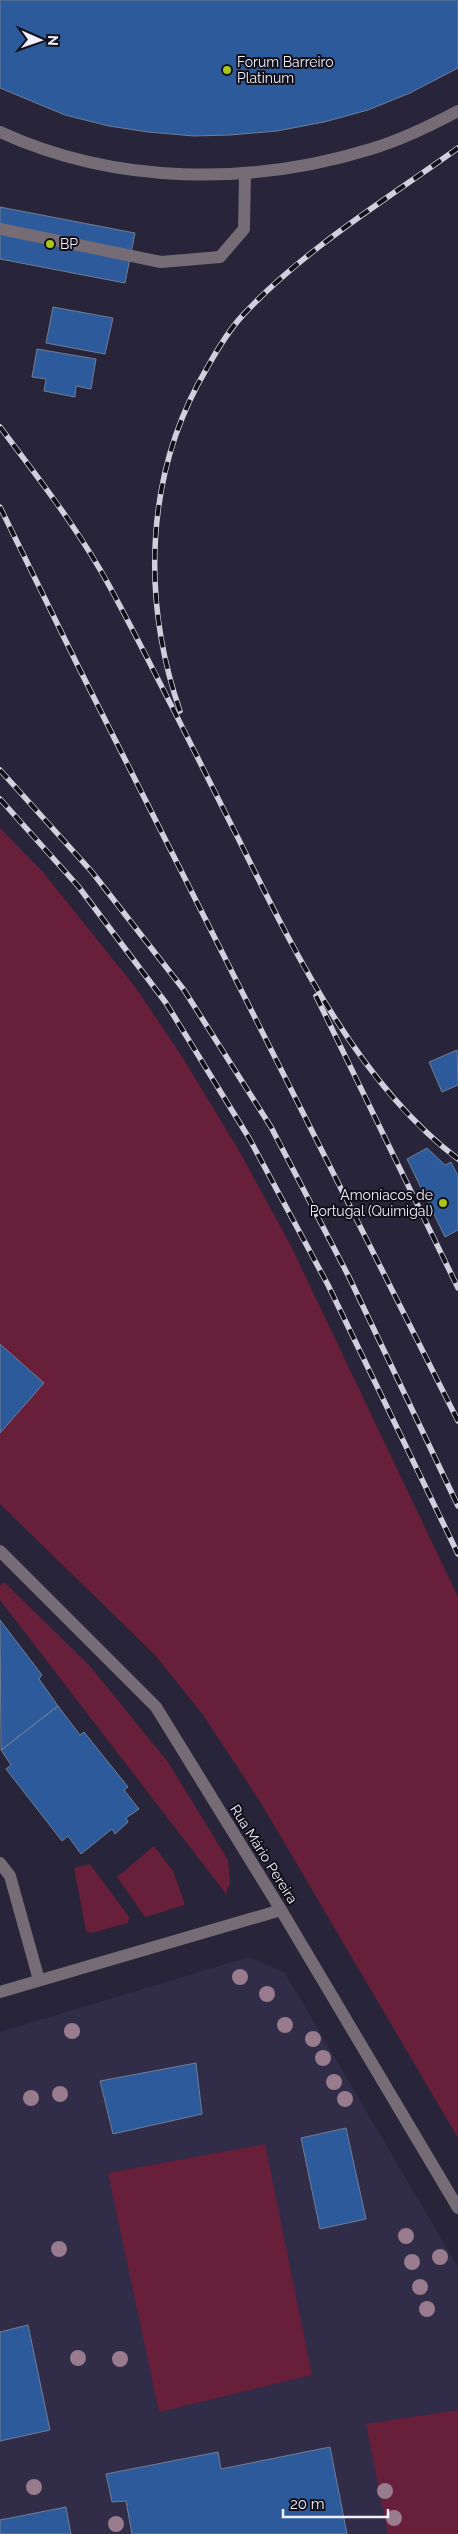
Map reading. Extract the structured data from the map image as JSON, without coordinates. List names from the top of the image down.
{
  "streets": {
    "street": ["Rua Mário Pereira"]
  },
  "places": ["Forum Barreiro Platinum", "BP", "Amoníacos de Portugal (Quimigal)"],
  "scale_bar": "20 m",
  "north": "right"
}
